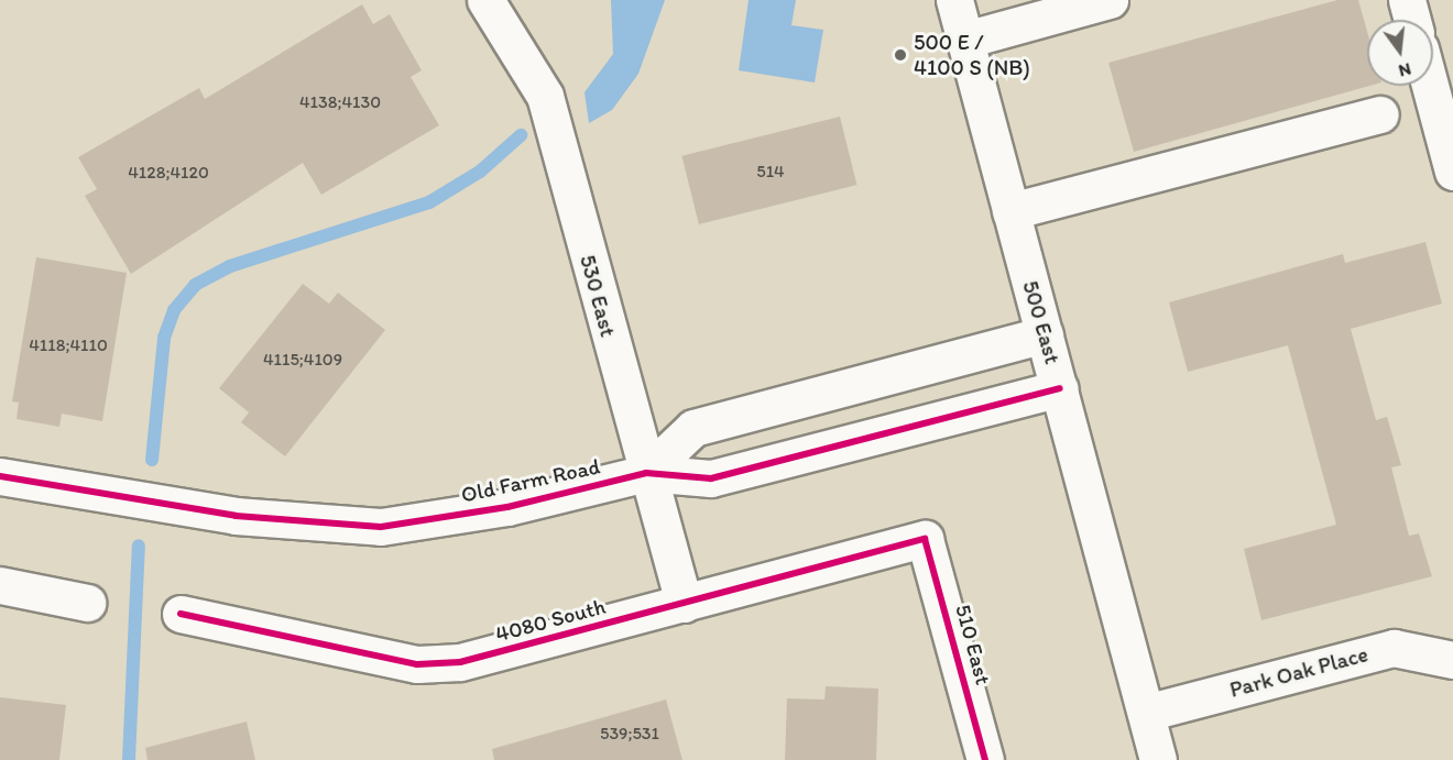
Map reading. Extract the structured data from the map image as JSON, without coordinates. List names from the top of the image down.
{
  "streets": {
    "street": [
      "530 East",
      "500 East",
      "Old Farm Road",
      "4080 South",
      "510 East",
      "Park Oak Place"
    ]
  },
  "crossings": [
    ["530 East", "Old Farm Road"],
    ["530 East", "4080 South"],
    ["500 East", "Old Farm Road"],
    ["500 East", "Park Oak Place"],
    ["4080 South", "510 East"]
  ],
  "places": ["500 E / 4100 S (NB)"],
  "house_numbers": [
    "4138;4130",
    "514",
    "4128;4120",
    "4118;4110",
    "4115;4109",
    "539;531"
  ],
  "north": "bottom"
}
